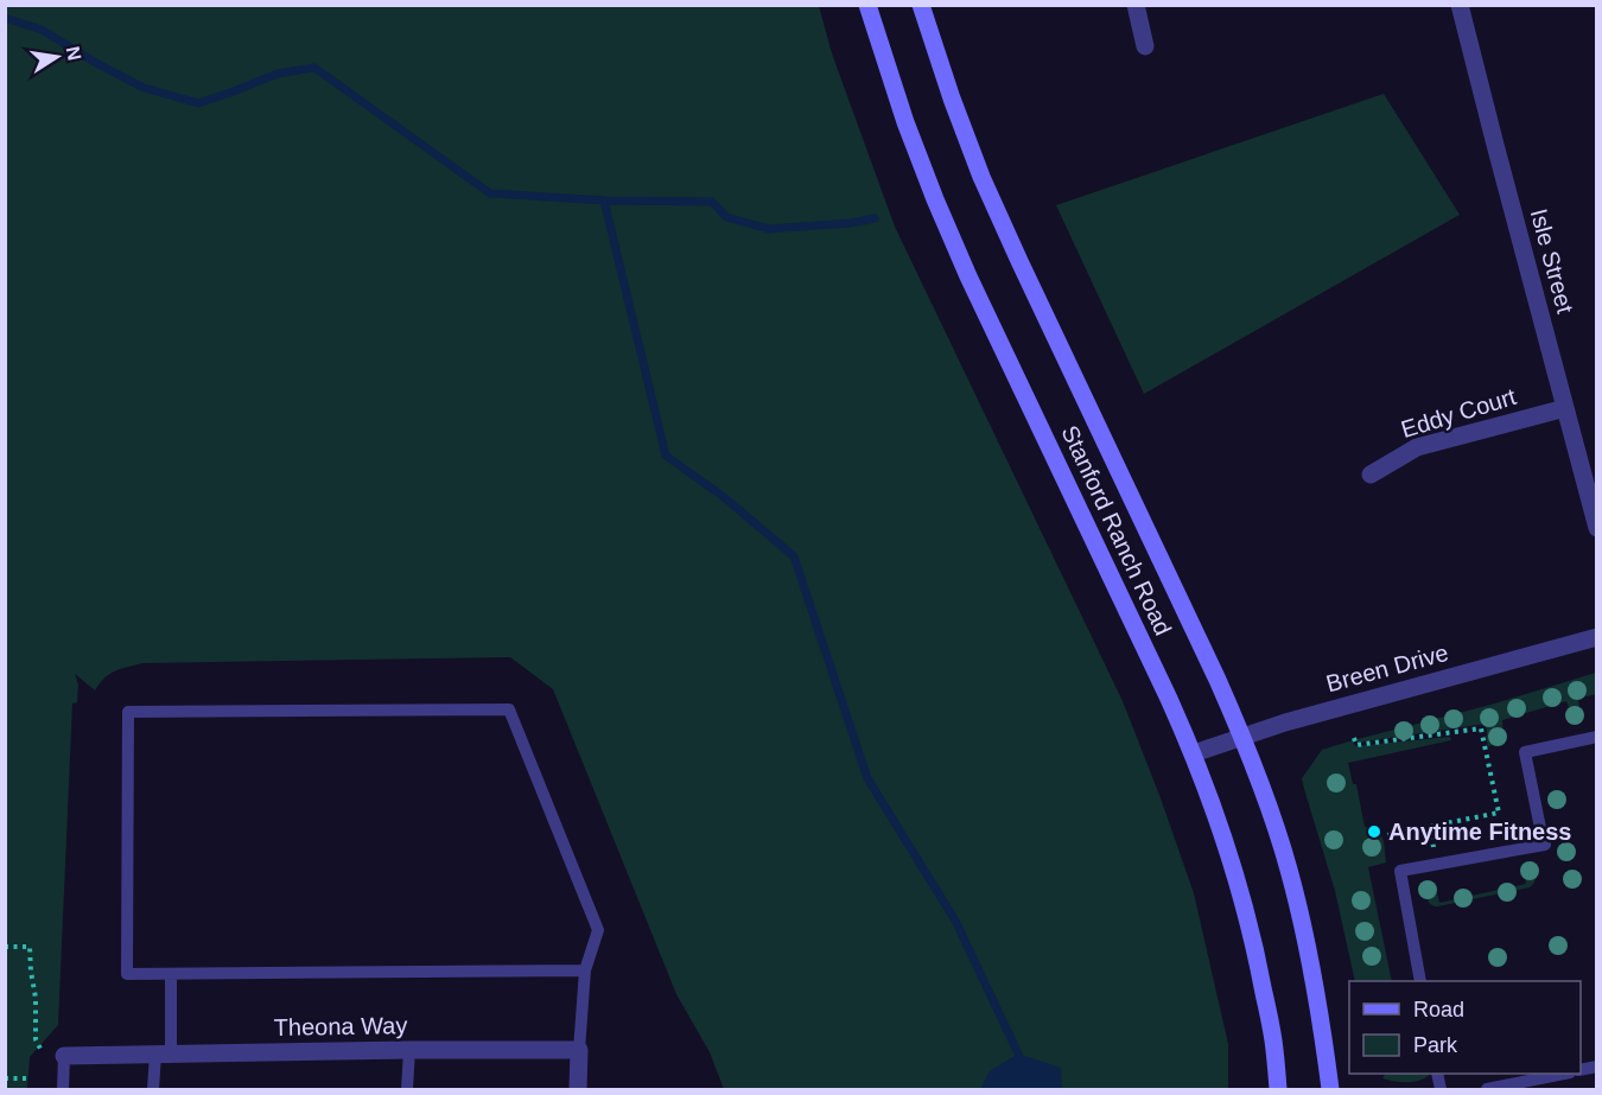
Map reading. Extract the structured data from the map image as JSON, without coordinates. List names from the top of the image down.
{
  "streets": {
    "main road": ["Stanford Ranch Road"],
    "street": [
      "Isle Street",
      "Eddy Court",
      "Breen Drive",
      "Theona Way"
    ]
  },
  "crossings": [
    ["Isle Street", "Eddy Court"],
    ["Stanford Ranch Road", "Breen Drive"]
  ],
  "places": ["Anytime Fitness"],
  "legend": ["Road", "Park"],
  "north": "right"
}
